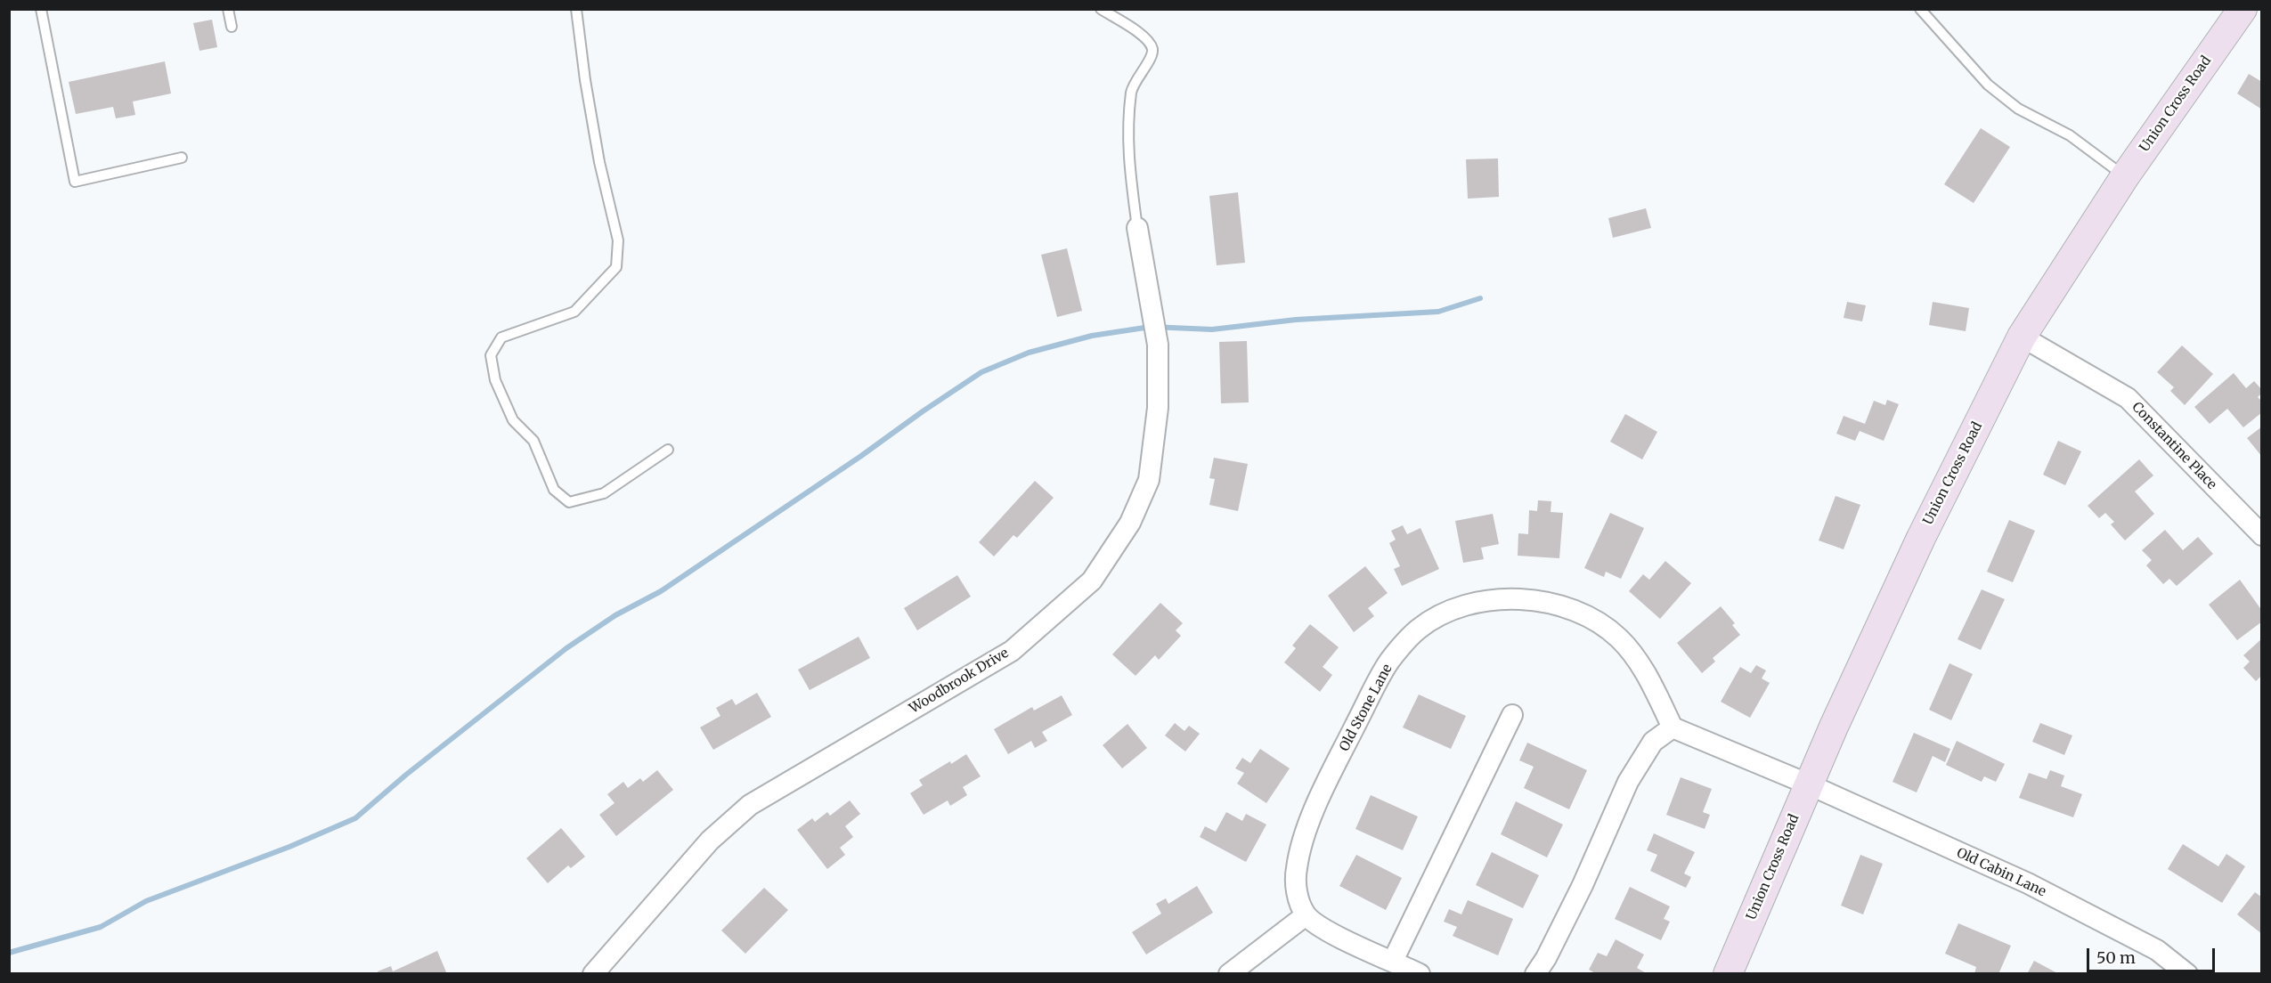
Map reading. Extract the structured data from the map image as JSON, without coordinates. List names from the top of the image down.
{
  "streets": {
    "main road": ["Union Cross Road"],
    "street": [
      "Constantine Place",
      "Woodbrook Drive",
      "Old Stone Lane",
      "Old Cabin Lane"
    ]
  },
  "crossings": [
    ["Union Cross Road", "Constantine Place"],
    ["Union Cross Road", "Old Cabin Lane"]
  ],
  "scale_bar": "50 m"
}
